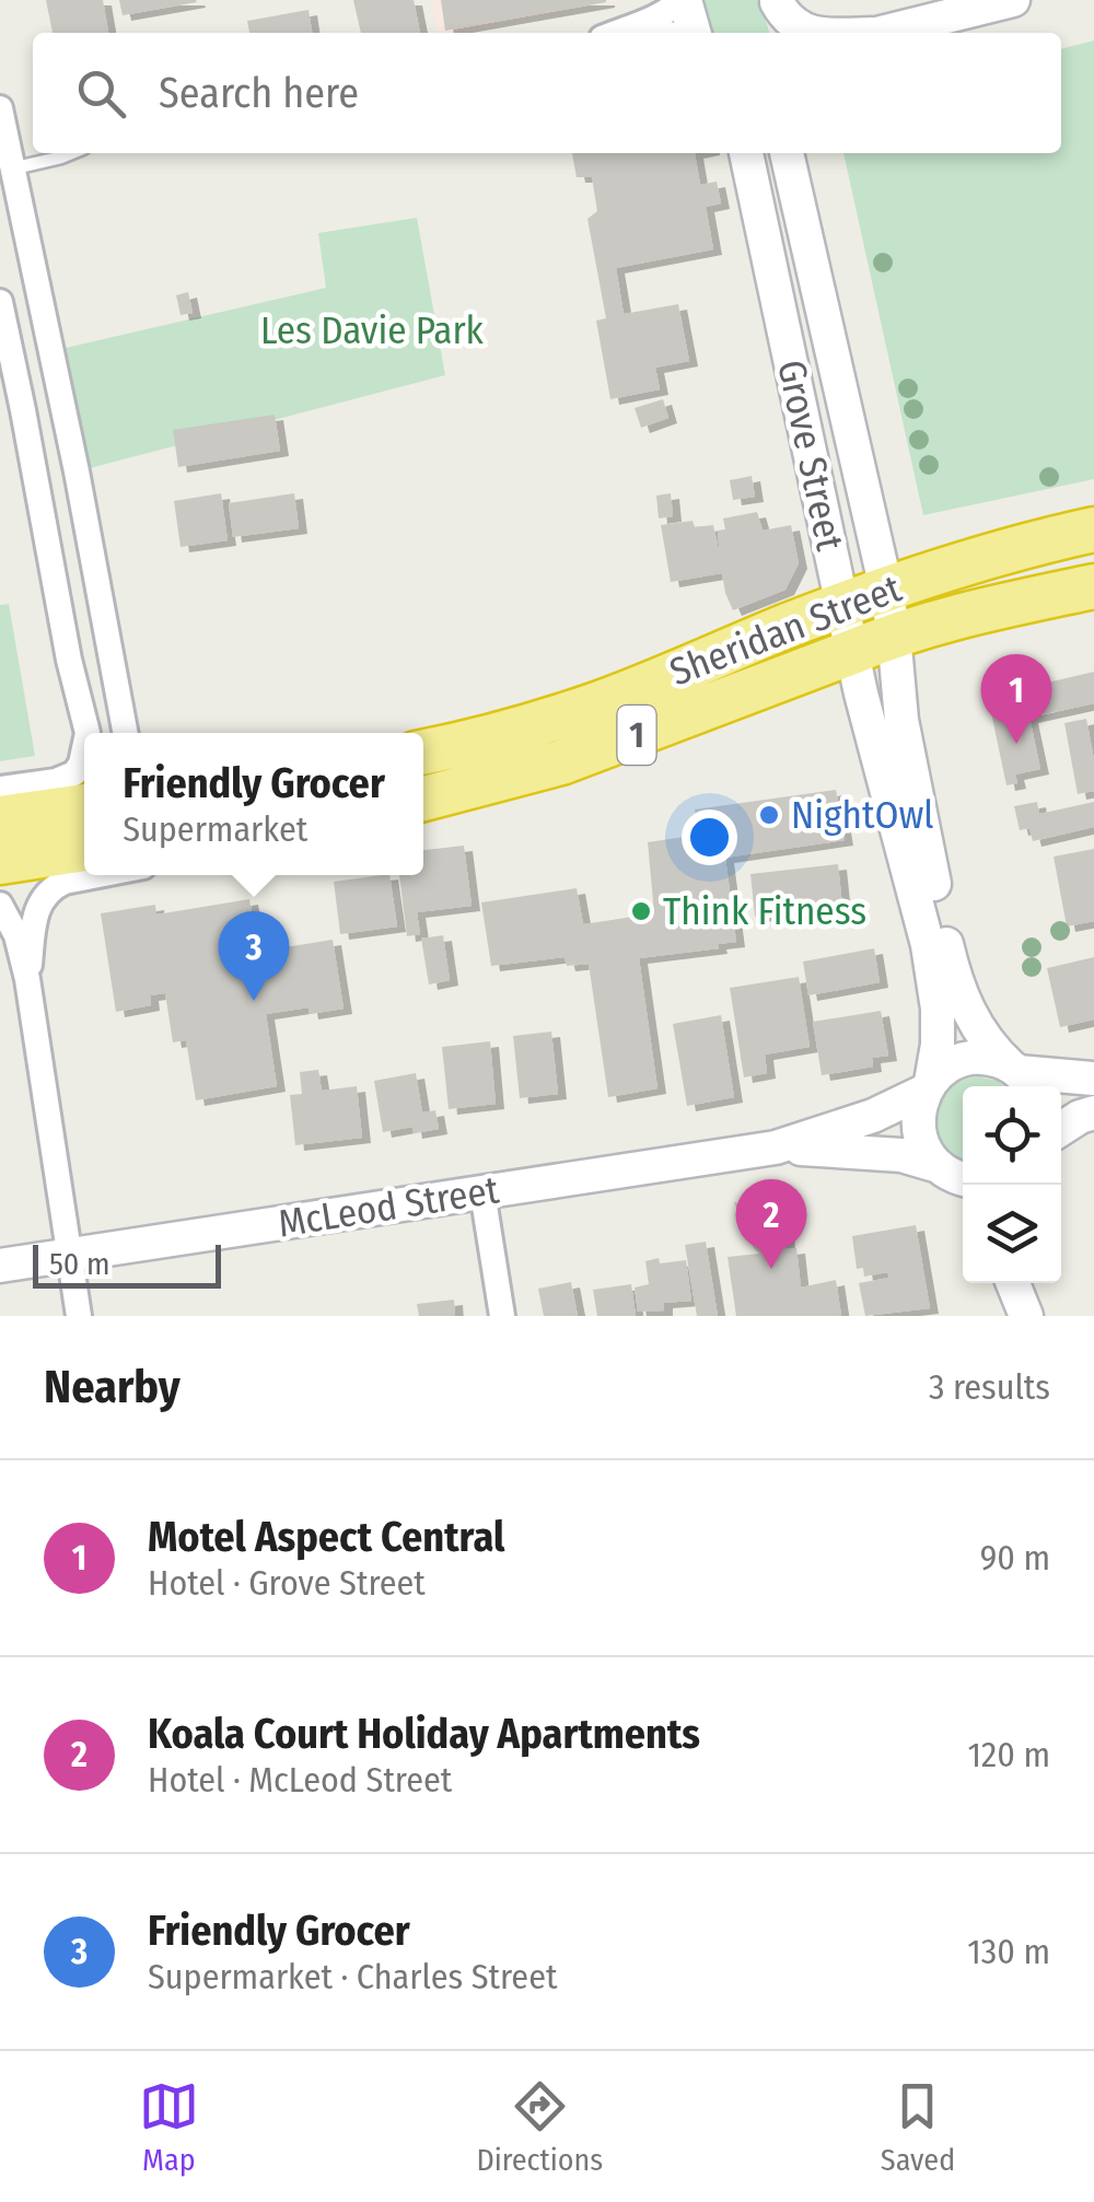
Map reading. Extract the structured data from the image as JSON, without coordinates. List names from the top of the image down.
{
  "streets": {
    "highway": ["Sheridan Street", "1"],
    "street": ["Grove Street", "McLeod Street"]
  },
  "crossings": [
    ["Grove Street", "Sheridan Street"],
    ["Grove Street", "McLeod Street"]
  ],
  "parks": ["Les Davie Park"],
  "places": ["NightOwl", "Think Fitness"],
  "scale_bar": "50 m",
  "page": {
    "search": "Search here",
    "pins": ["1", "3", "2"],
    "popup": ["Friendly Grocer", "Supermarket"],
    "scale": "50 m",
    "heading": ["Nearby", "3 results"],
    "list": [
      {
        "mark": "1",
        "name": "Motel Aspect Central",
        "note": "Hotel · Grove Street",
        "value": "90 m"
      },
      {
        "mark": "2",
        "name": "Koala Court Holiday Apartments",
        "note": "Hotel · McLeod Street",
        "value": "120 m"
      },
      {
        "mark": "3",
        "name": "Friendly Grocer",
        "note": "Supermarket · Charles Street",
        "value": "130 m"
      }
    ],
    "nav": ["Map", "Directions", "Saved"]
  }
}
